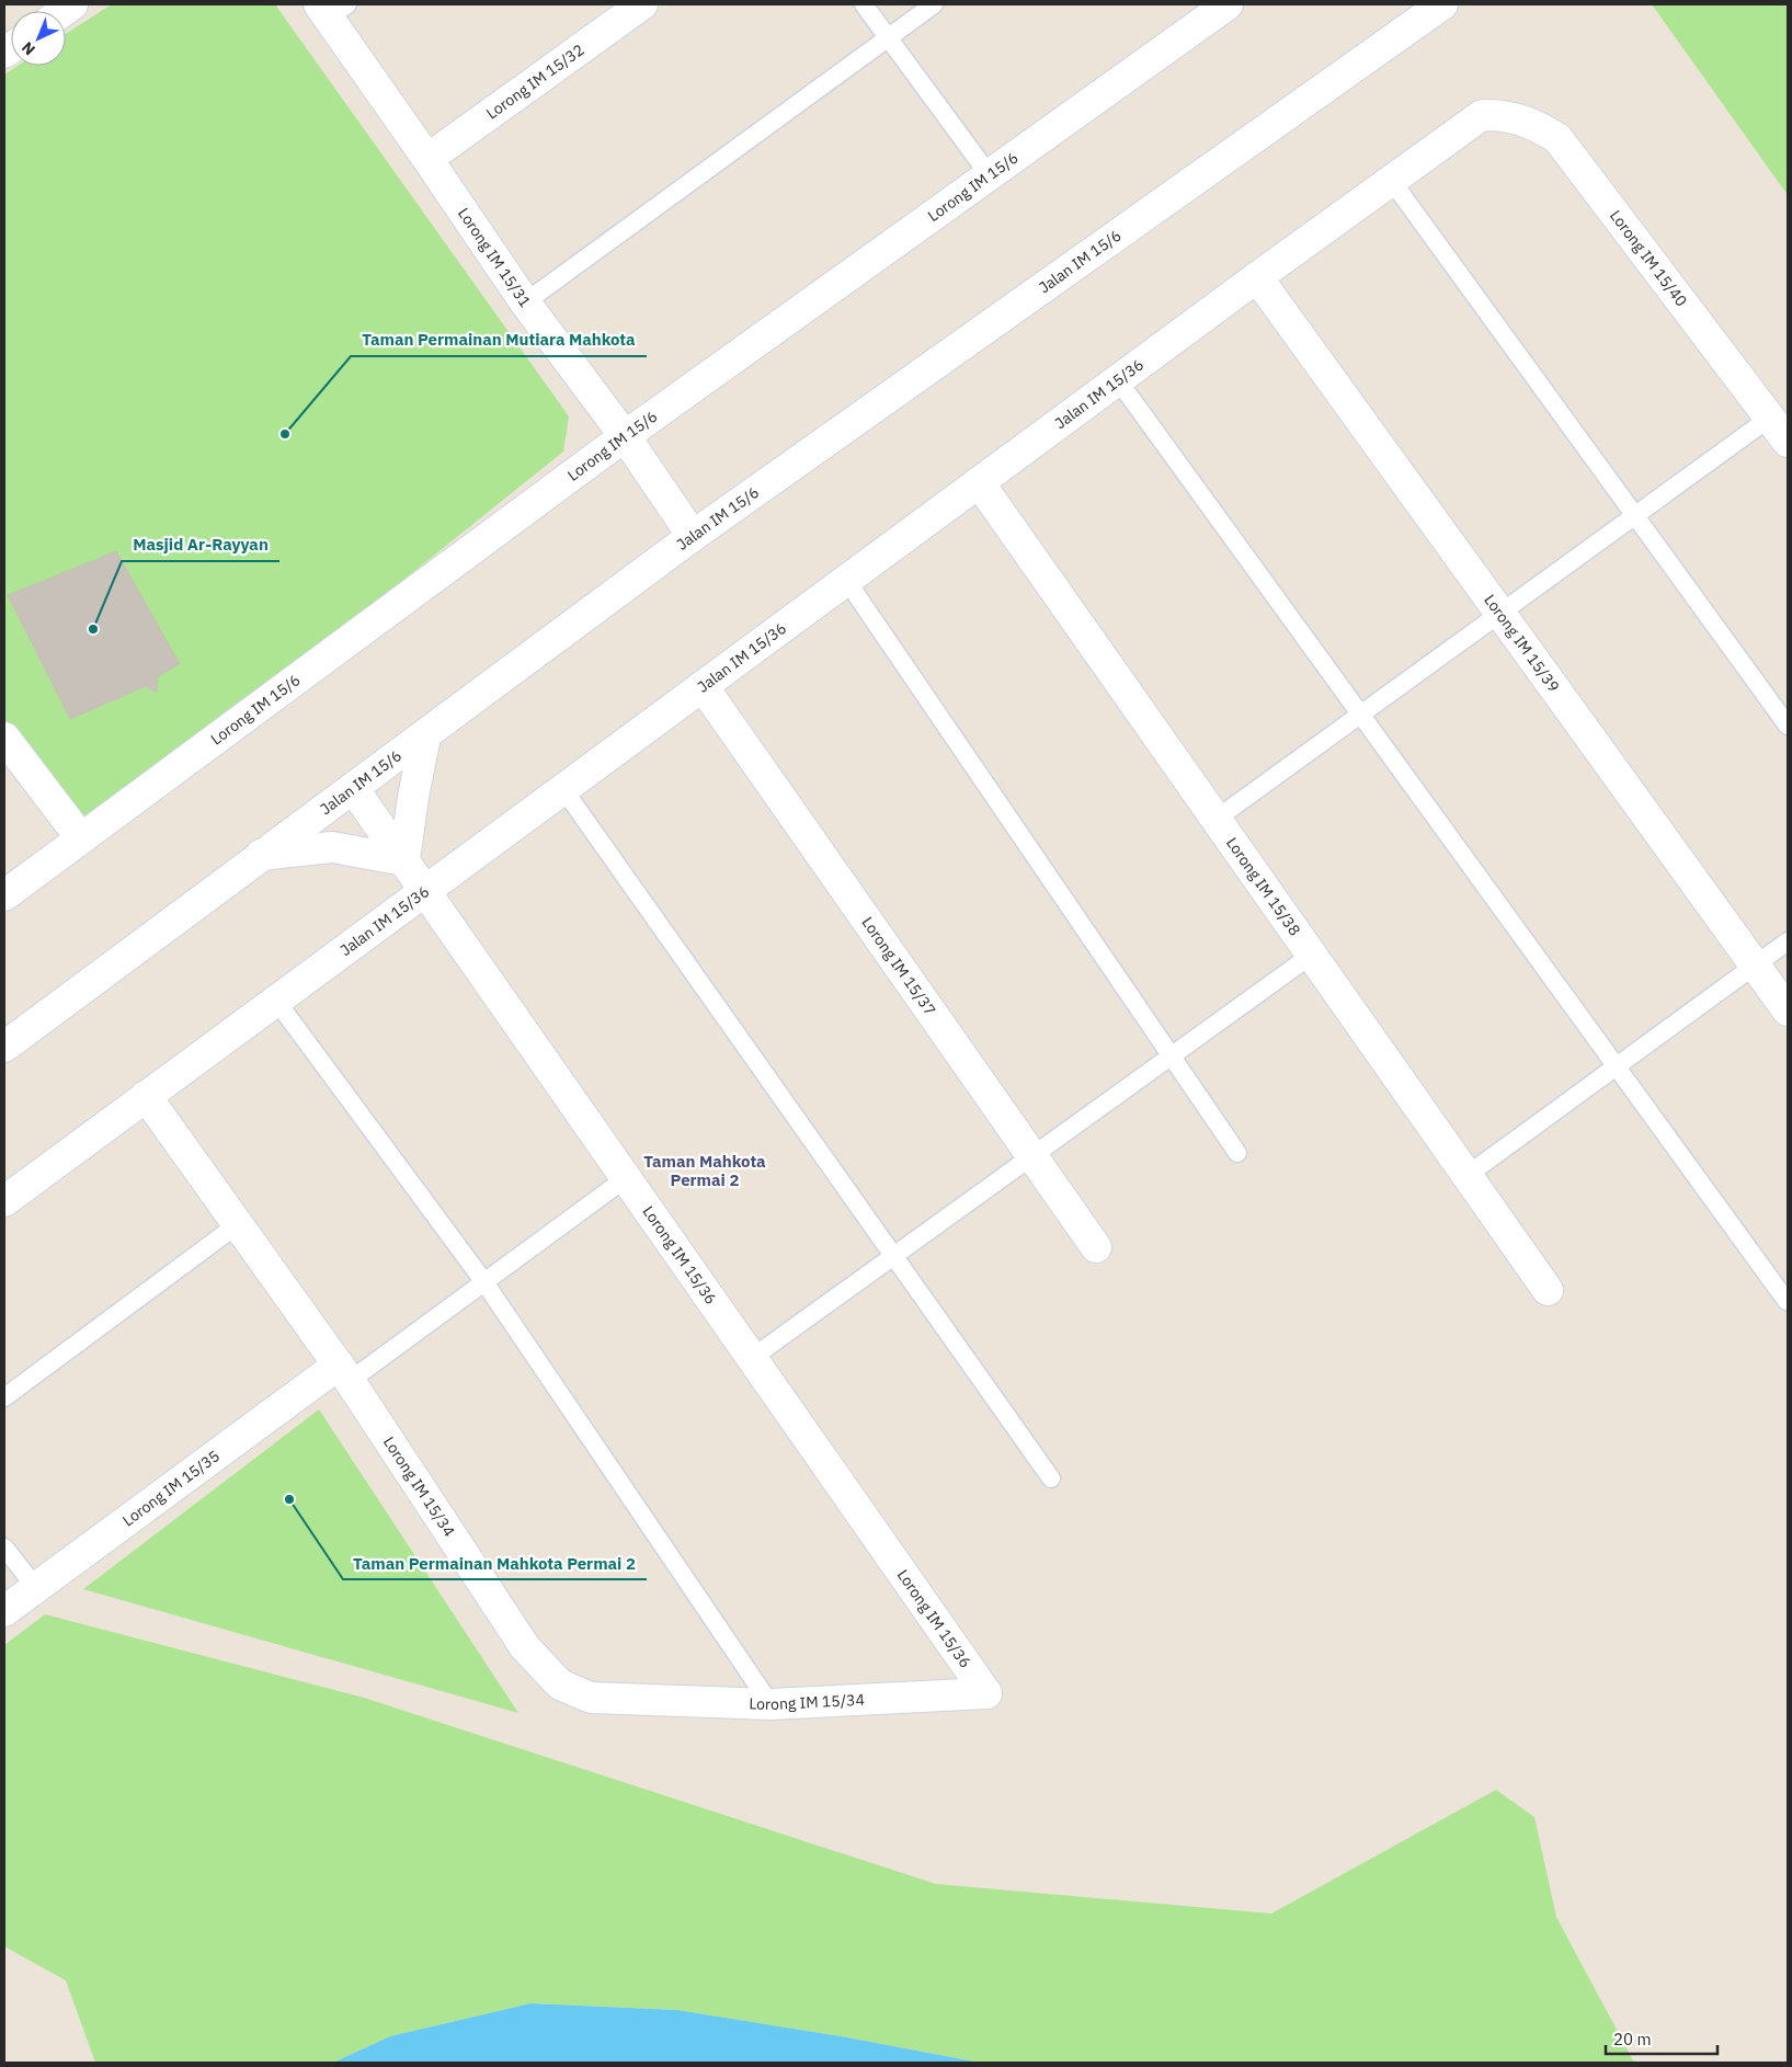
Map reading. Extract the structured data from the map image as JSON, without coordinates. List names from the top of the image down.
{
  "streets": {
    "street": [
      "Lorong IM 15/32",
      "Lorong IM 15/6",
      "Lorong IM 15/31",
      "Lorong IM 15/40",
      "Jalan IM 15/6",
      "Jalan IM 15/36",
      "Lorong IM 15/39",
      "Lorong IM 15/38",
      "Lorong IM 15/37",
      "Lorong IM 15/36",
      "Lorong IM 15/34",
      "Lorong IM 15/35"
    ]
  },
  "crossings": [
    ["Lorong IM 15/32", "Lorong IM 15/31"],
    ["Lorong IM 15/6", "Lorong IM 15/31"],
    ["Lorong IM 15/31", "Jalan IM 15/6"],
    ["Lorong IM 15/40", "Jalan IM 15/36"],
    ["Jalan IM 15/6", "Lorong IM 15/36"],
    ["Jalan IM 15/36", "Lorong IM 15/39"],
    ["Jalan IM 15/36", "Lorong IM 15/38"],
    ["Jalan IM 15/36", "Lorong IM 15/37"],
    ["Jalan IM 15/36", "Lorong IM 15/36"],
    ["Jalan IM 15/36", "Lorong IM 15/34"],
    ["Lorong IM 15/36", "Lorong IM 15/34"],
    ["Lorong IM 15/34", "Lorong IM 15/35"]
  ],
  "districts": ["Taman Mahkota Permai 2"],
  "places": ["Taman Permainan Mutiara Mahkota", "Masjid Ar-Rayyan", "Taman Permainan Mahkota Permai 2"],
  "scale_bar": "20 m",
  "north": "bottom left"
}
